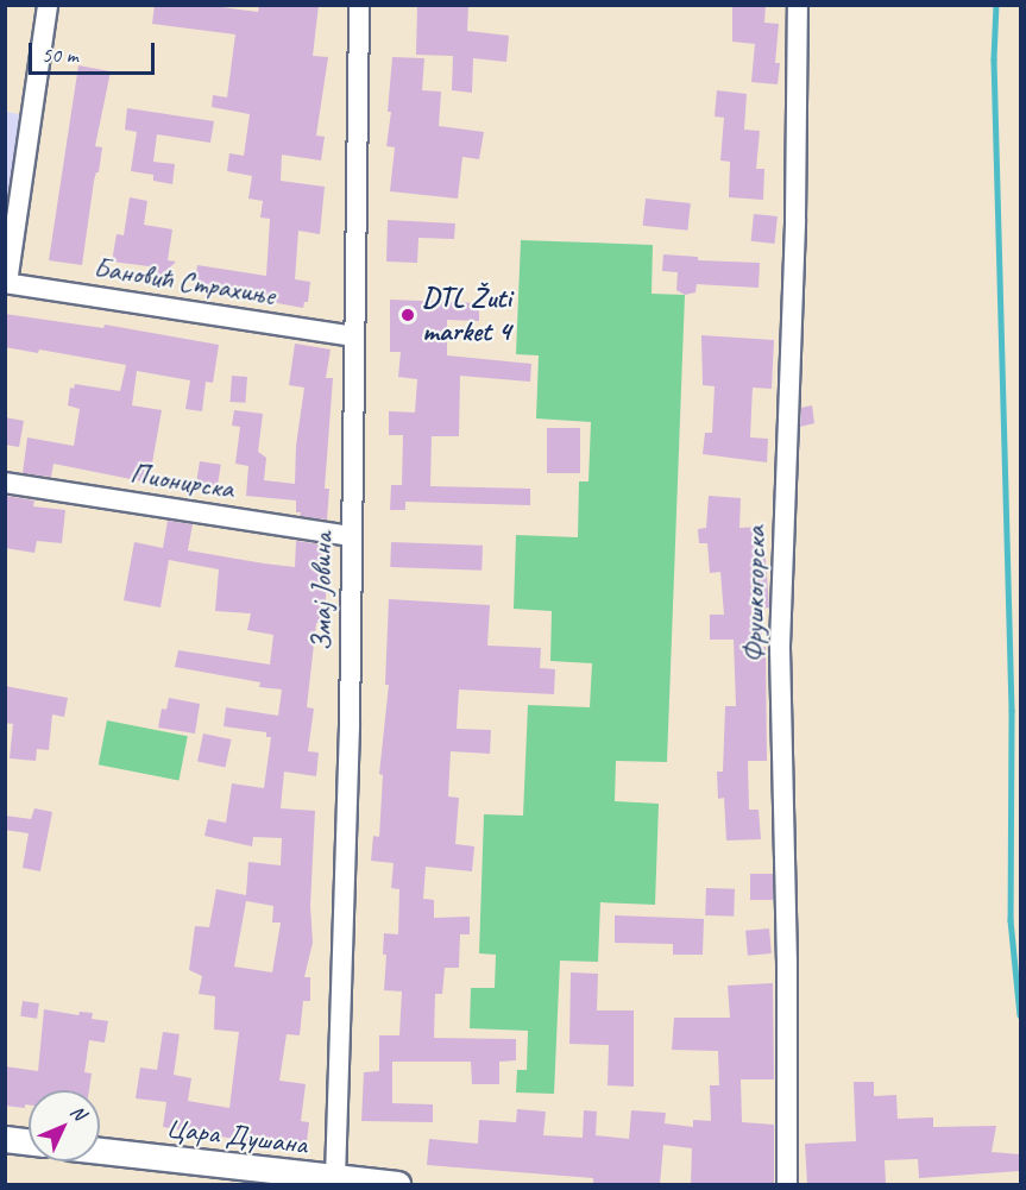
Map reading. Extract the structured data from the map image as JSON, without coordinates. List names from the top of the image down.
{
  "streets": {
    "main road": ["Цара Душана"],
    "street": [
      "Бановић Страхиње",
      "Пионирска",
      "Змај Јовина",
      "Фрушкогорска"
    ]
  },
  "crossings": [
    ["Бановић Страхиње", "Змај Јовина"],
    ["Пионирска", "Змај Јовина"],
    ["Змај Јовина", "Цара Душана"]
  ],
  "places": ["DTL Žuti market 4"],
  "scale_bar": "50 m",
  "north": "top right"
}
